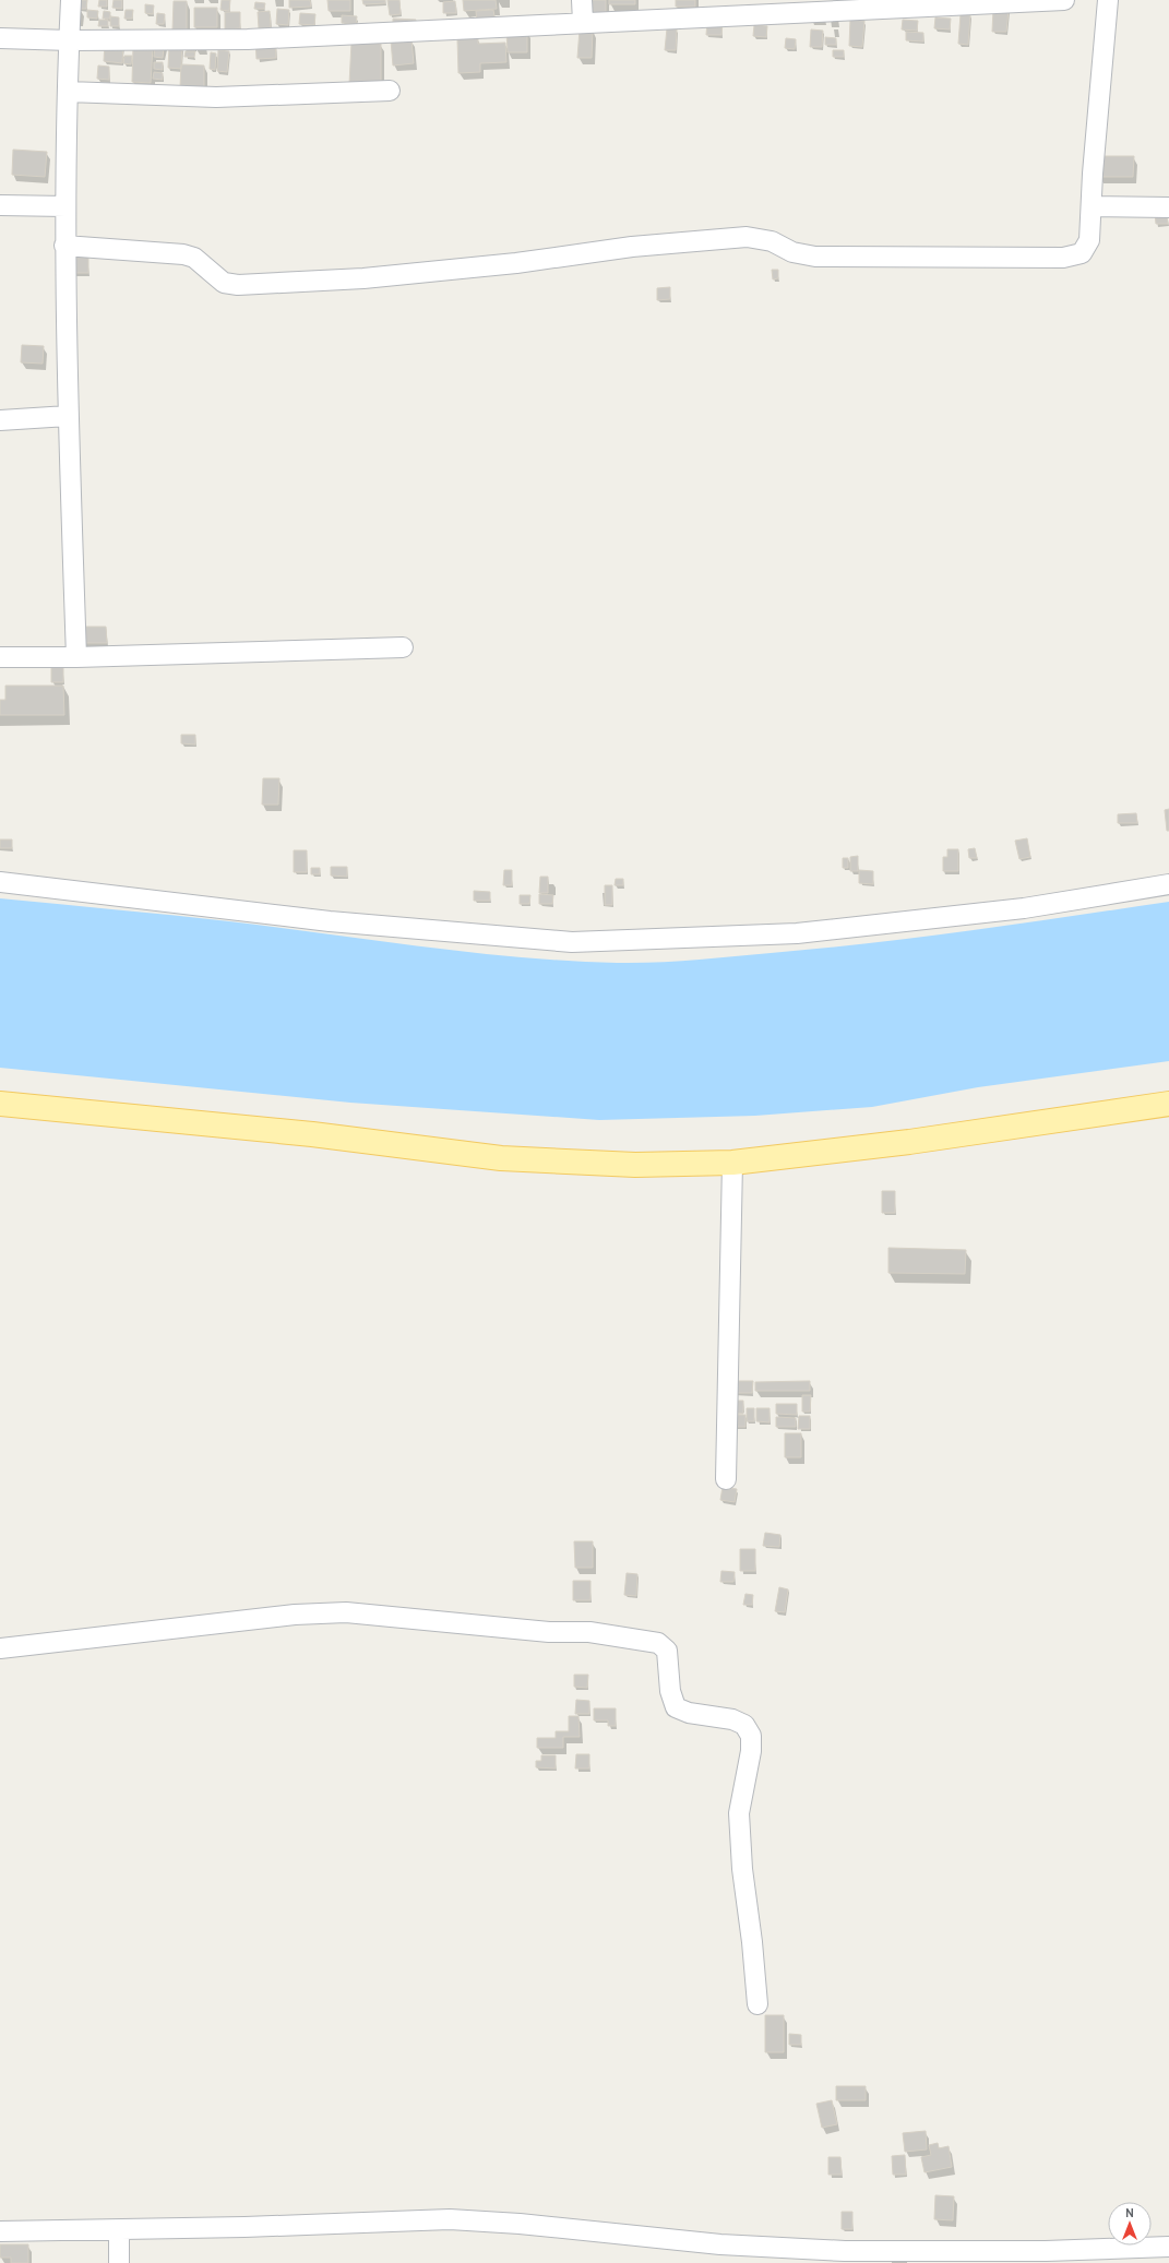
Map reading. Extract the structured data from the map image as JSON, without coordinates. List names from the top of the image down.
{
  "north": "top"
}
